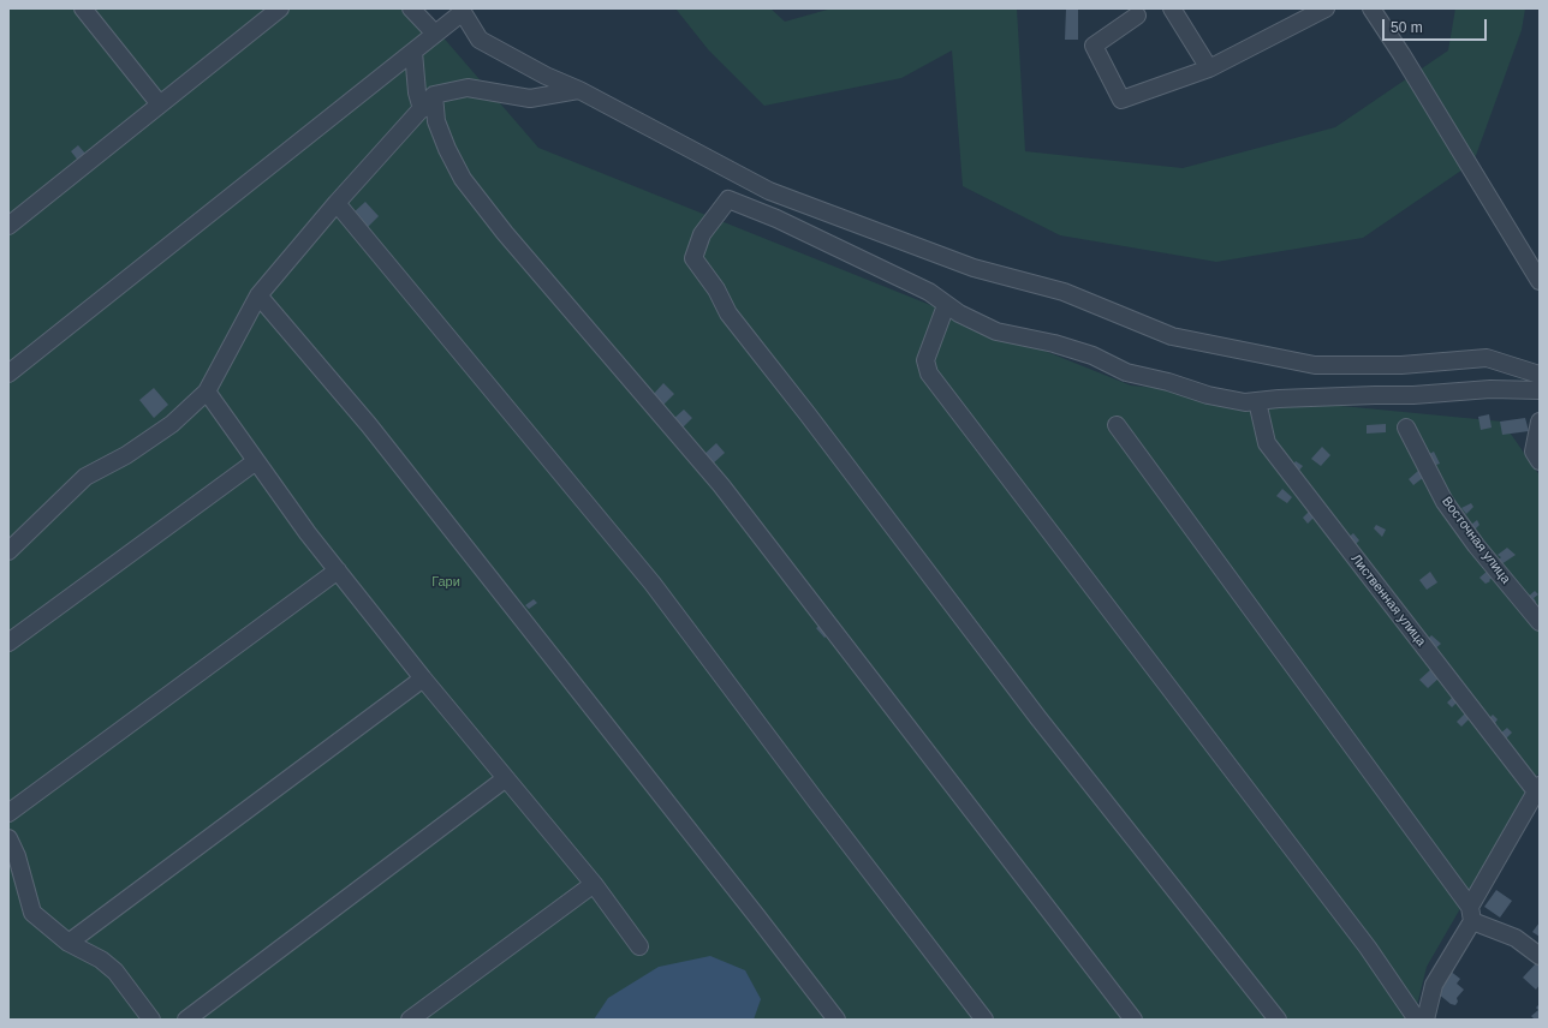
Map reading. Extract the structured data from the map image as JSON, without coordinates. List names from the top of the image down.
{
  "streets": {
    "street": ["Восточная улица", "Лиственная улица"]
  },
  "parks": ["Гари"],
  "scale_bar": "50 m"
}
